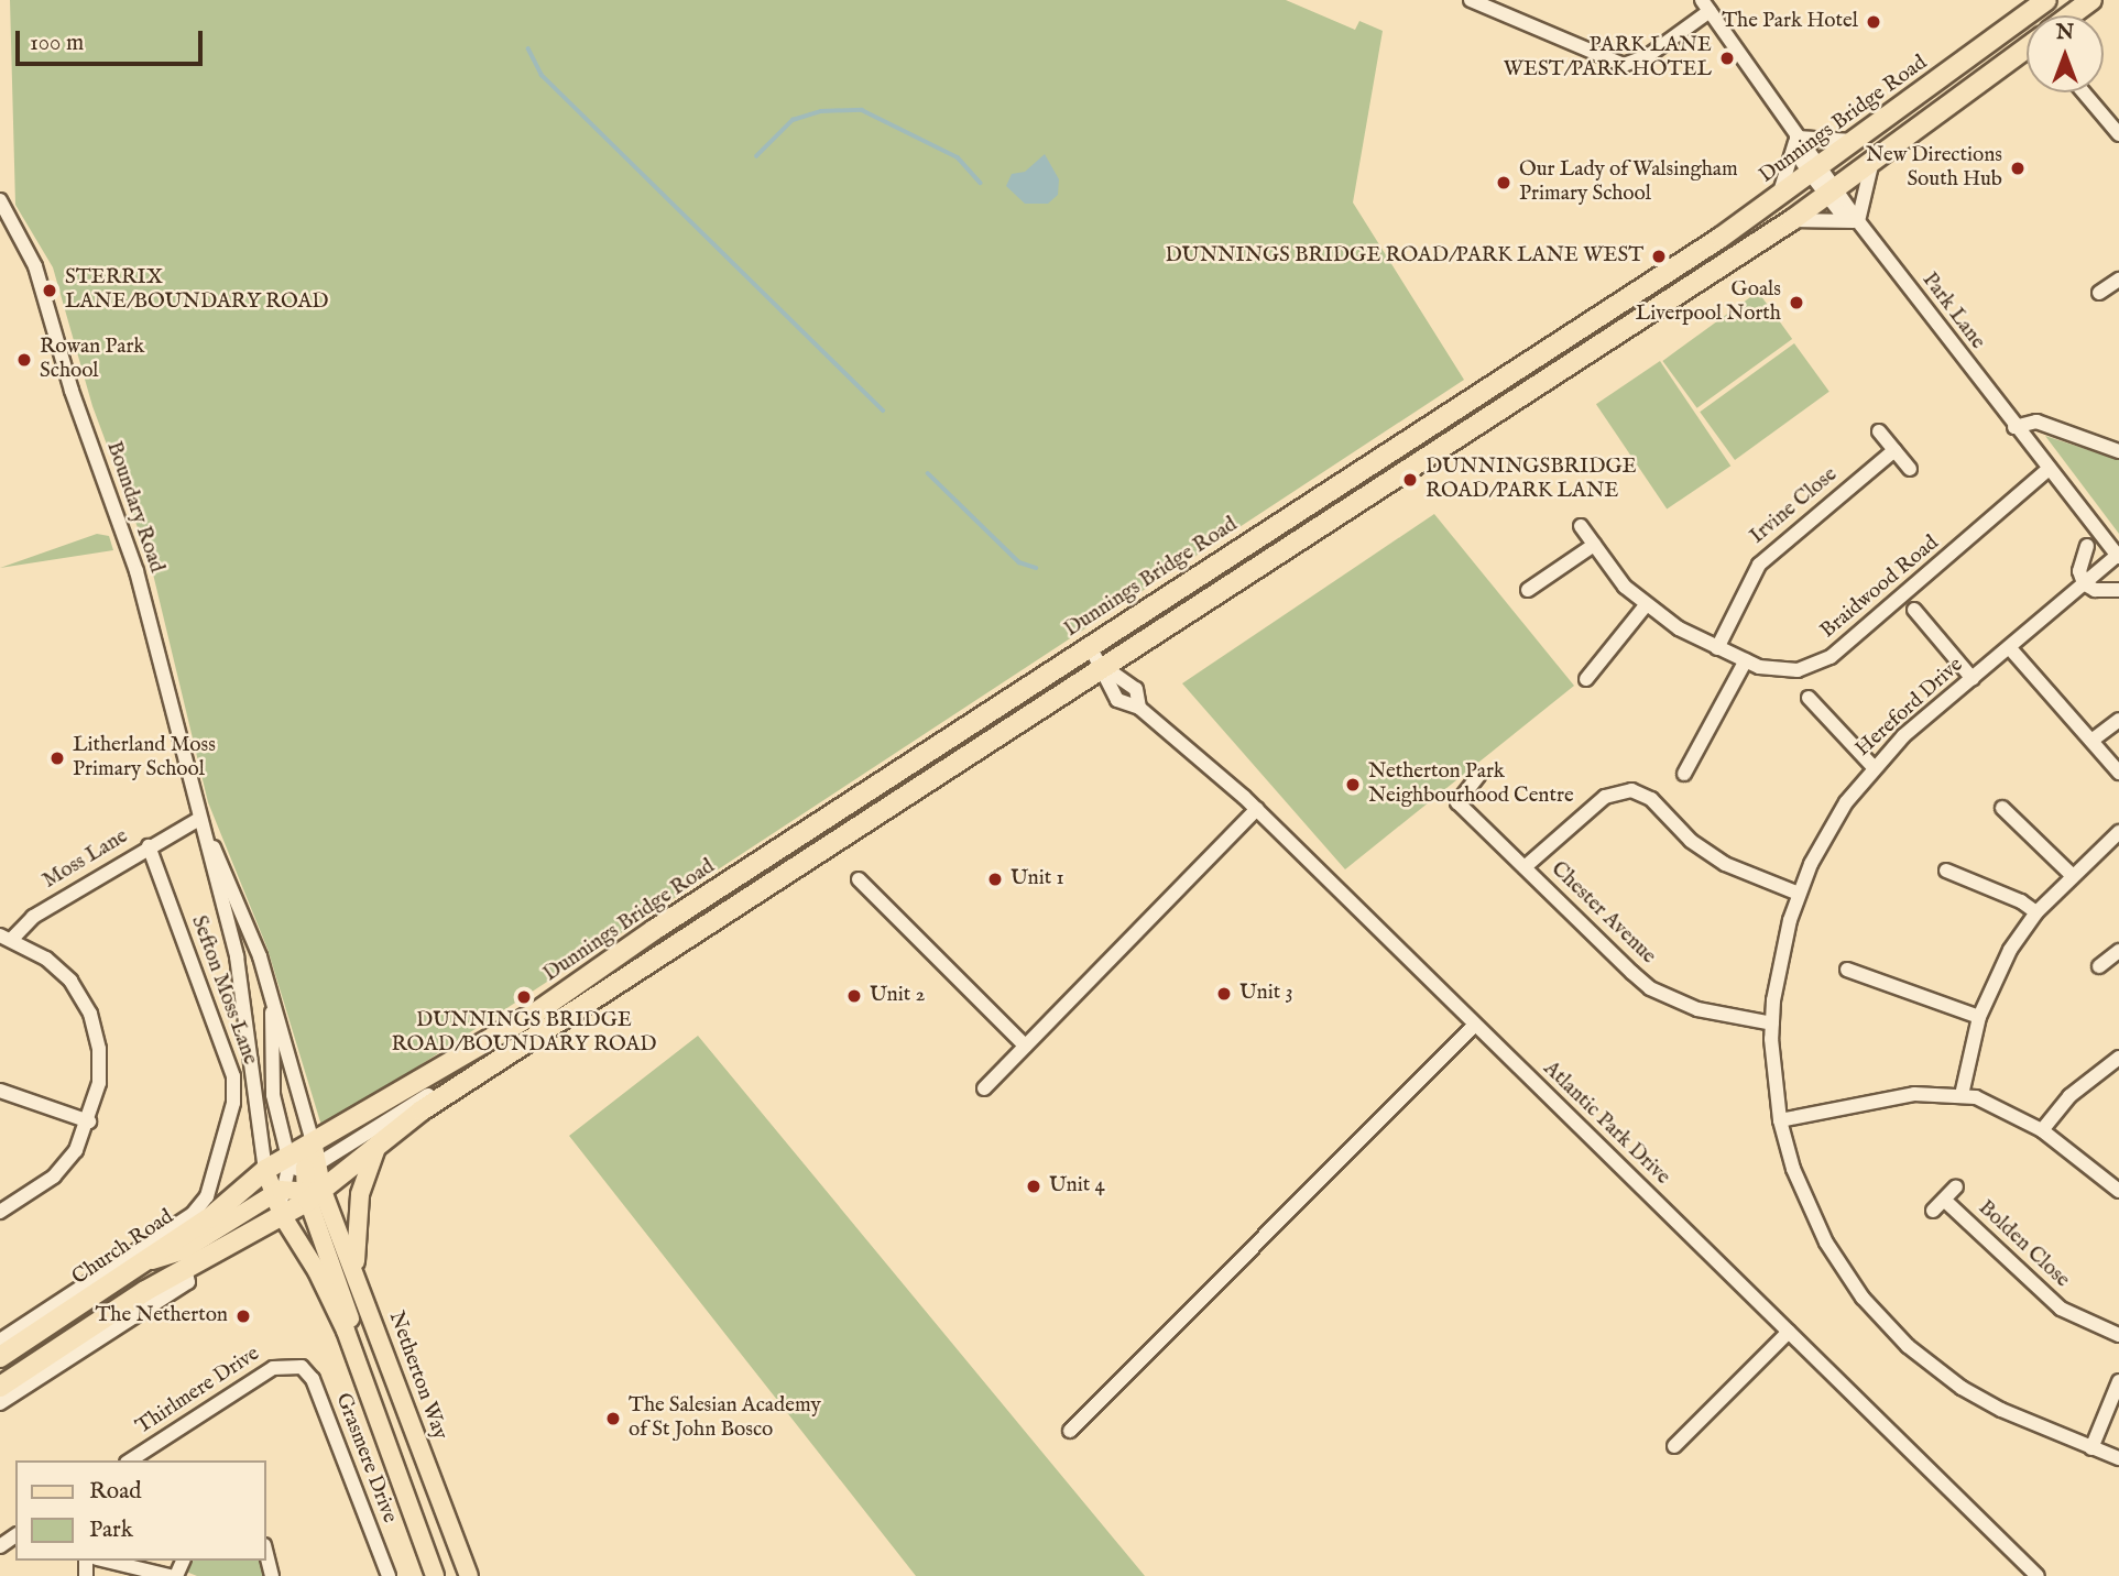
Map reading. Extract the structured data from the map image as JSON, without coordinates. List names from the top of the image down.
{
  "streets": {
    "highway": ["Dunnings Bridge Road", "Church Road"],
    "main road": ["Netherton Way"],
    "street": [
      "Park Lane",
      "Irvine Close",
      "Boundary Road",
      "Braidwood Road",
      "Hereford Drive",
      "Moss Lane",
      "Chester Avenue",
      "Sefton Moss Lane",
      "Atlantic Park Drive",
      "Bolden Close",
      "Thirlmere Drive",
      "Grasmere Drive"
    ]
  },
  "crossings": [
    ["Dunnings Bridge Road", "Park Lane"],
    ["Dunnings Bridge Road", "Boundary Road"],
    ["Dunnings Bridge Road", "Atlantic Park Drive"],
    ["Dunnings Bridge Road", "Church Road"],
    ["Dunnings Bridge Road", "Netherton Way"],
    ["Park Lane", "Braidwood Road"],
    ["Park Lane", "Hereford Drive"],
    ["Irvine Close", "Braidwood Road"],
    ["Boundary Road", "Moss Lane"],
    ["Boundary Road", "Church Road"],
    ["Hereford Drive", "Chester Avenue"],
    ["Moss Lane", "Sefton Moss Lane"],
    ["Sefton Moss Lane", "Church Road"],
    ["Thirlmere Drive", "Grasmere Drive"]
  ],
  "places": [
    "The Park Hotel",
    "PARK LANE WEST/PARK HOTEL",
    "New Directions South Hub",
    "Our Lady of Walsingham Primary School",
    "DUNNINGS BRIDGE ROAD/PARK LANE WEST",
    "STERRIX LANE/BOUNDARY ROAD",
    "Goals Liverpool North",
    "Rowan Park School",
    "DUNNINGSBRIDGE ROAD/PARK LANE",
    "Litherland Moss Primary School",
    "Netherton Park Neighbourhood Centre",
    "Unit 1",
    "Unit 3",
    "Unit 2",
    "DUNNINGS BRIDGE ROAD/BOUNDARY ROAD",
    "Unit 4",
    "The Netherton",
    "The Salesian Academy of St John Bosco"
  ],
  "legend": ["Road", "Park"],
  "scale_bar": "100 m",
  "north": "top"
}
